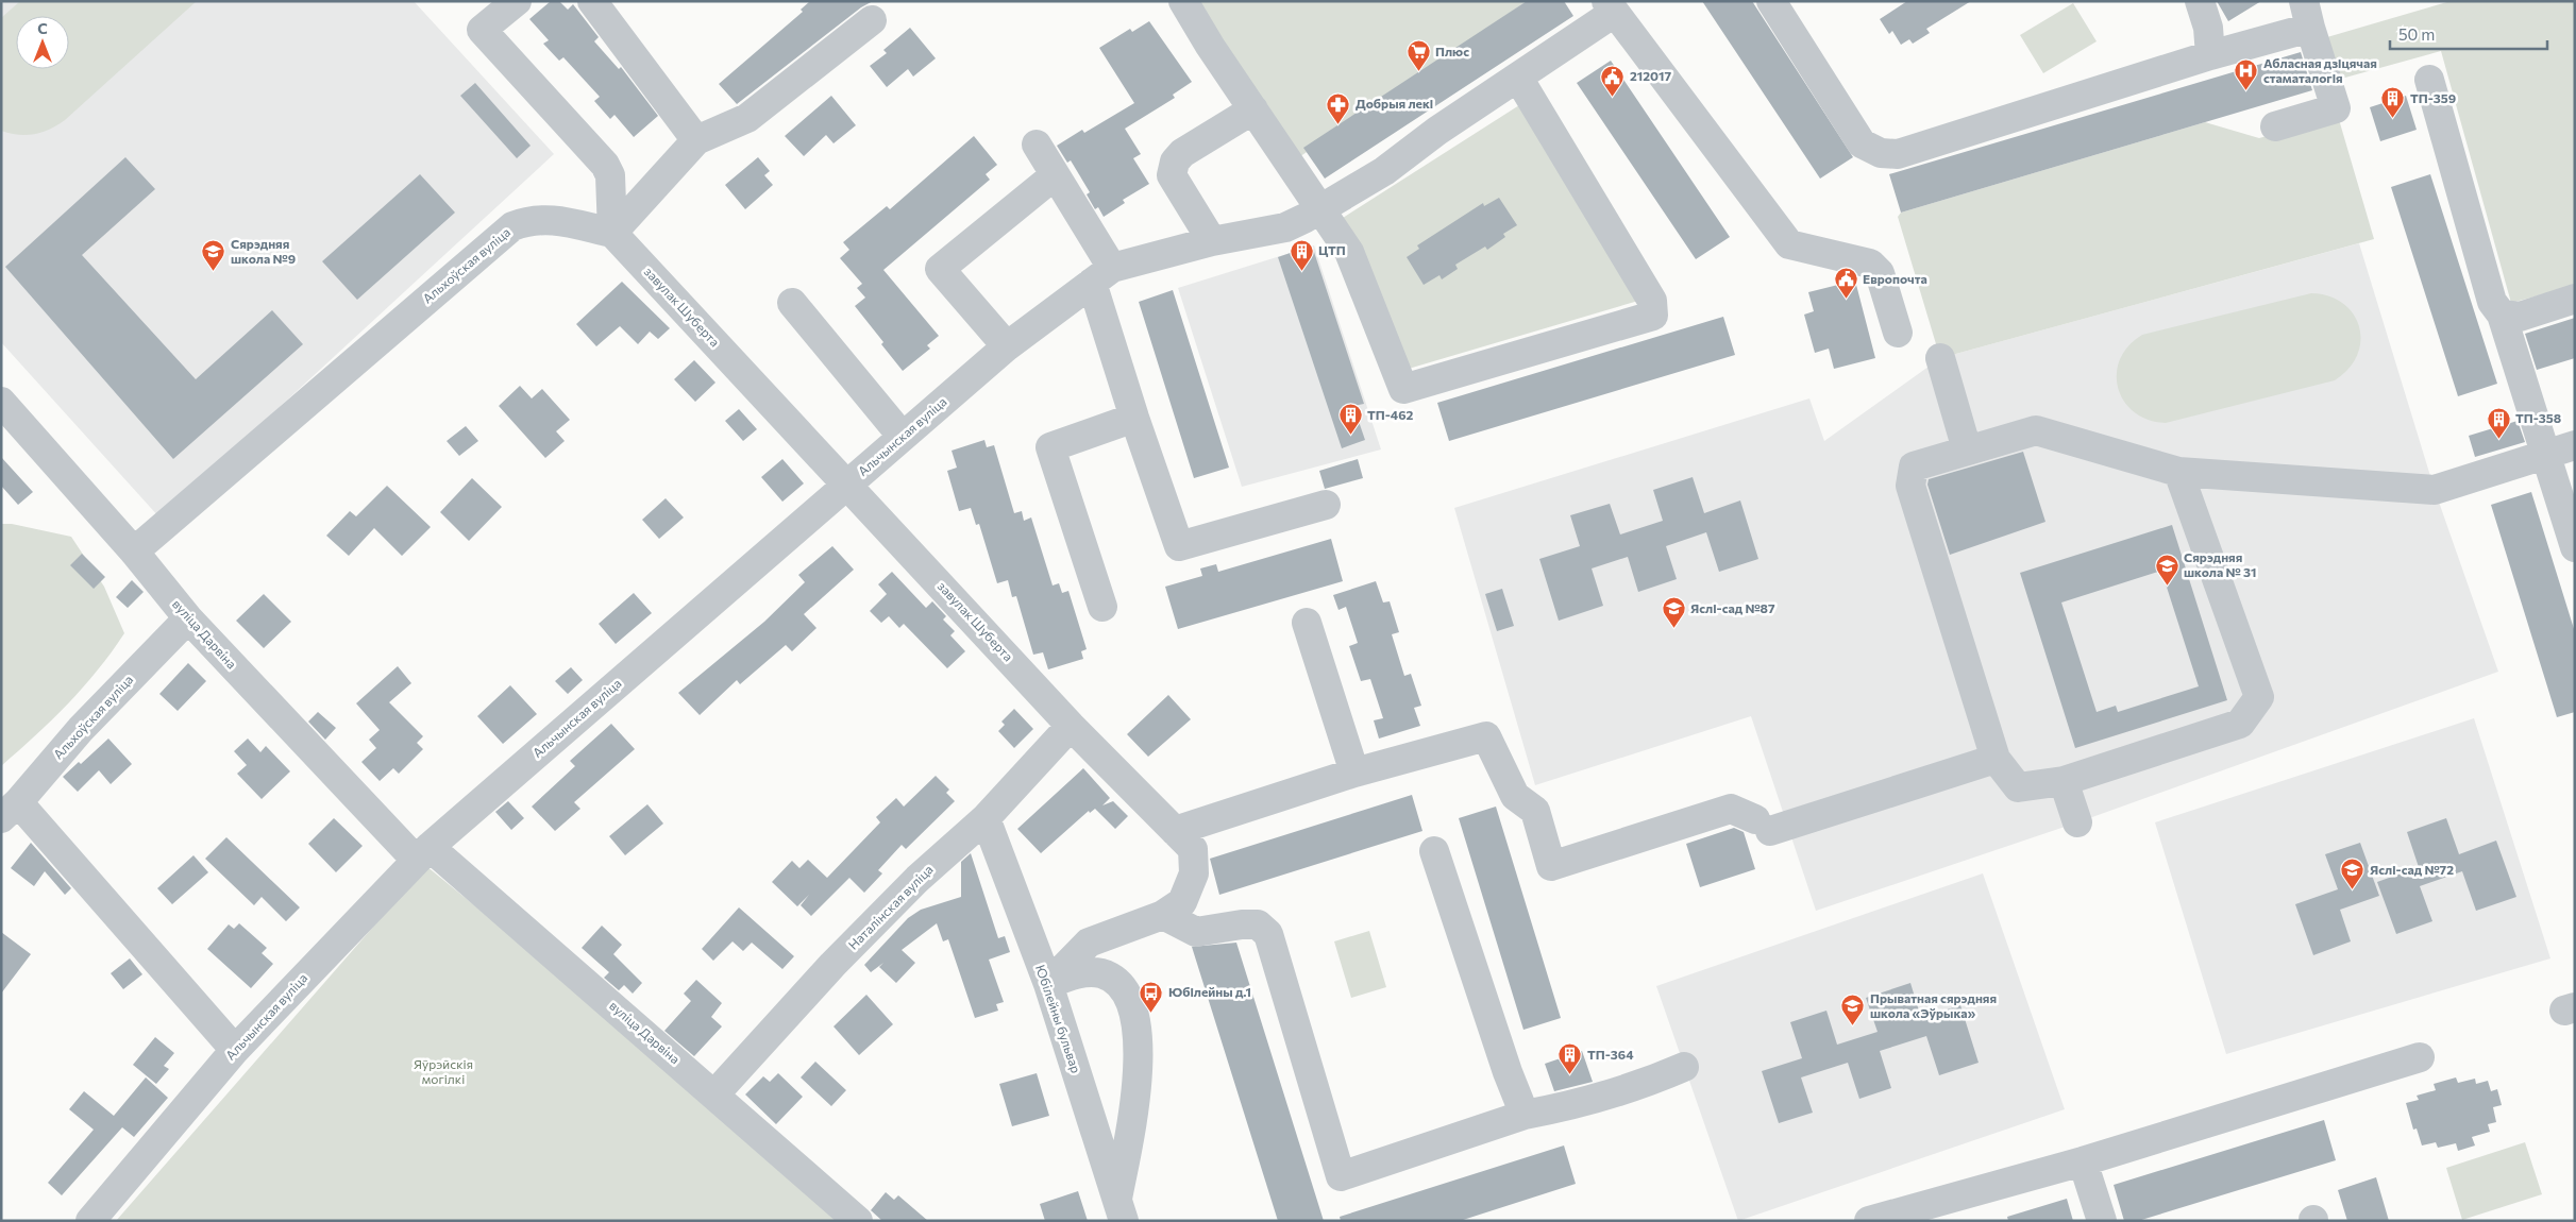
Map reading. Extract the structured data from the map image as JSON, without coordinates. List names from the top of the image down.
{
  "streets": {
    "street": [
      "Альхоўская вуліца",
      "завулак Шуберта",
      "Альчынская вуліца",
      "вуліца Дарвіна",
      "Наталінская вуліца",
      "Юбілейны бульвар"
    ]
  },
  "crossings": [
    ["Альхоўская вуліца", "завулак Шуберта"],
    ["Альхоўская вуліца", "вуліца Дарвіна"],
    ["завулак Шуберта", "Альчынская вуліца"],
    ["завулак Шуберта", "Наталінская вуліца"],
    ["завулак Шуберта", "Юбілейны бульвар"],
    ["Альчынская вуліца", "вуліца Дарвіна"],
    ["вуліца Дарвіна", "Наталінская вуліца"],
    ["Наталінская вуліца", "Юбілейны бульвар"]
  ],
  "parks": ["Яўрэйскія могілкі"],
  "places": {
    "supermarket": ["Плюс"],
    "hospital": ["Абласная дзіцячая стаматалогія"],
    "public building": ["212017", "Европочта"],
    "building": [
      "ТП-359",
      "ЦТП",
      "ТП-462",
      "ТП-358",
      "ТП-364"
    ],
    "pharmacy": ["Добрыя лекі"],
    "school or university": [
      "Сярэдняя школа №9",
      "Сярэдняя школа № 31",
      "Яслі-сад №87",
      "Яслі-сад №72",
      "Прыватная сярэдняя школа «Эўрыка»"
    ],
    "bus stop": ["Юбілейны д.1"]
  },
  "scale_bar": "50 m",
  "north": "top"
}
